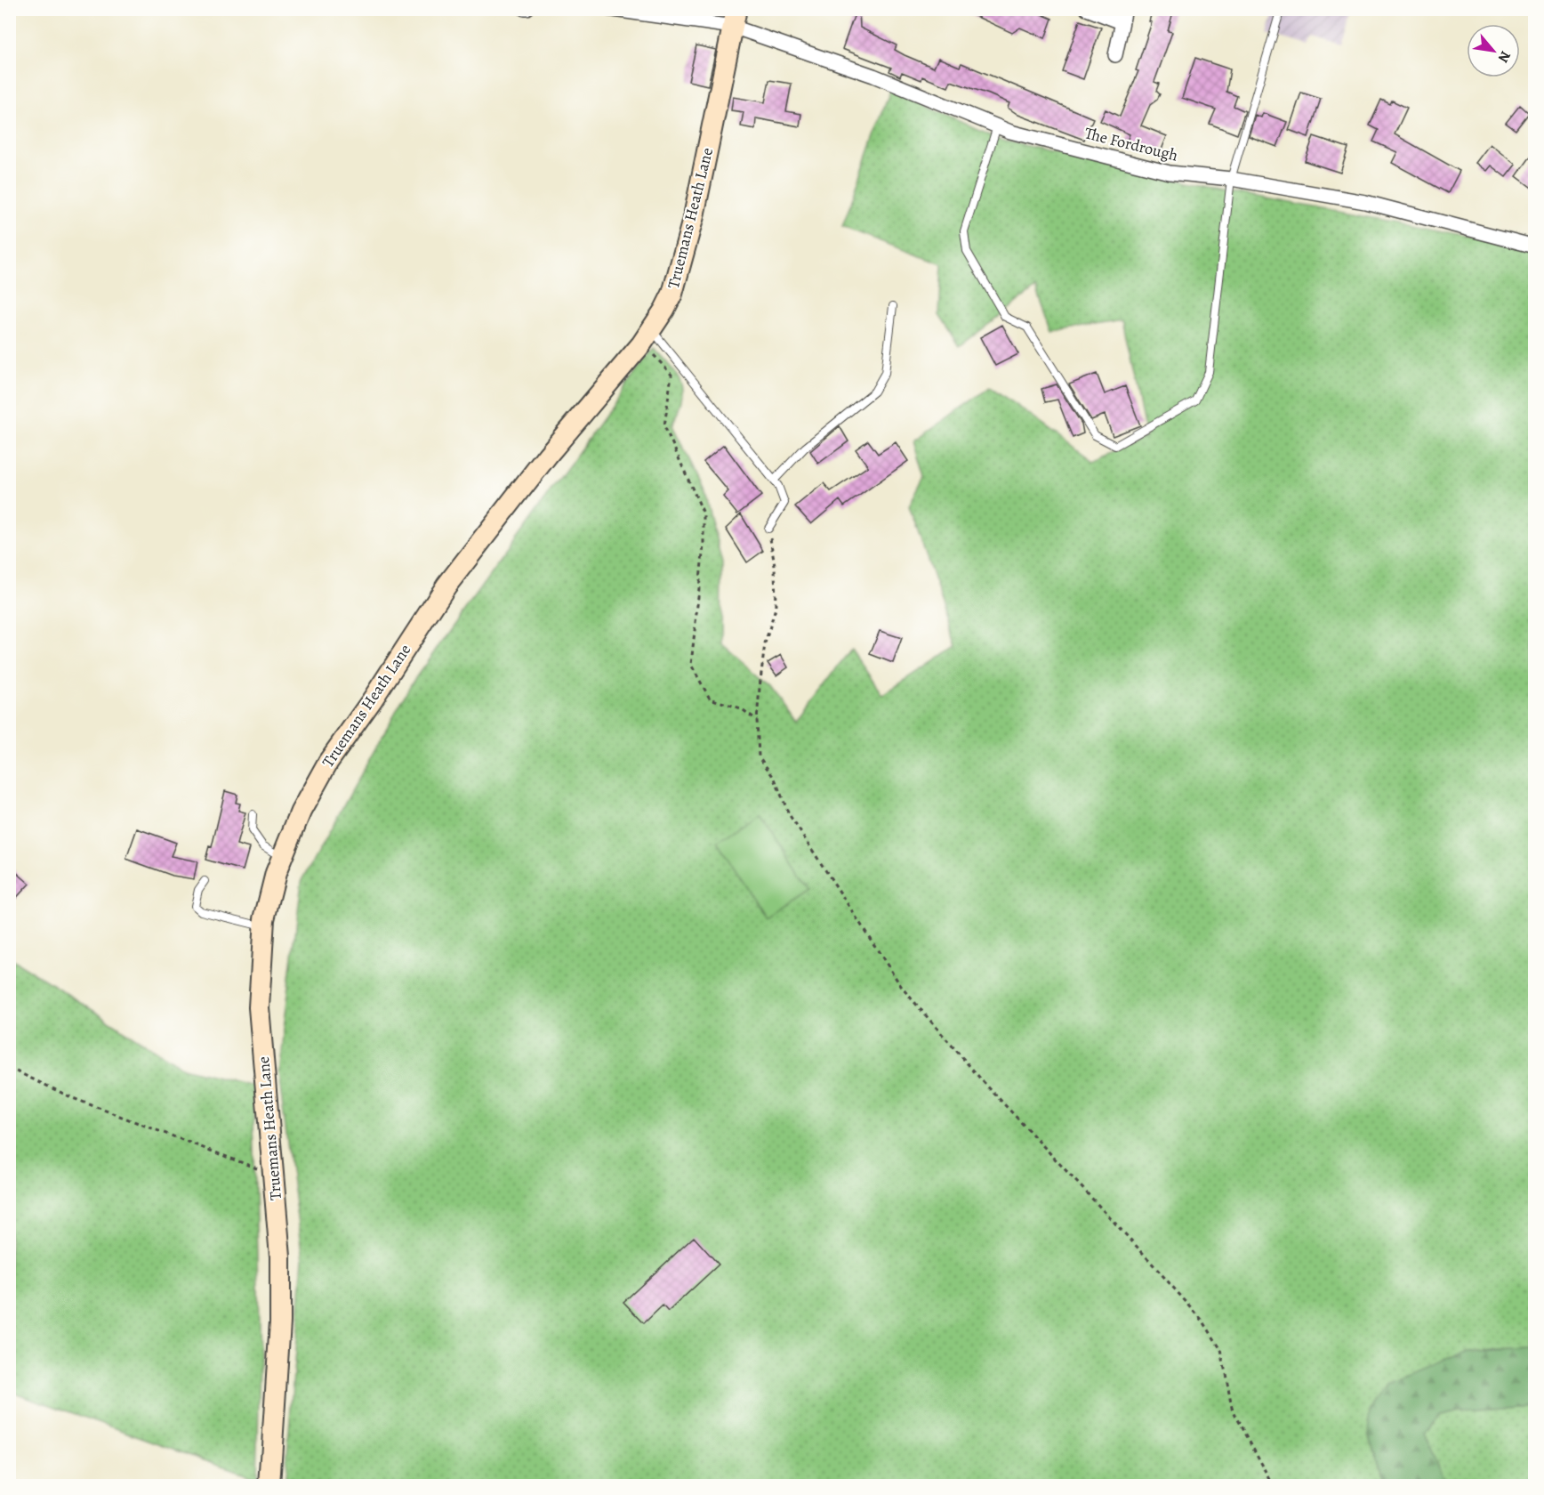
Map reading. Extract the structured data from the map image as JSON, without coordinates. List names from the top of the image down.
{
  "streets": {
    "street": ["The Fordrough", "Truemans Heath Lane"]
  },
  "crossings": [
    ["The Fordrough", "Truemans Heath Lane"]
  ],
  "north": "bottom right"
}
